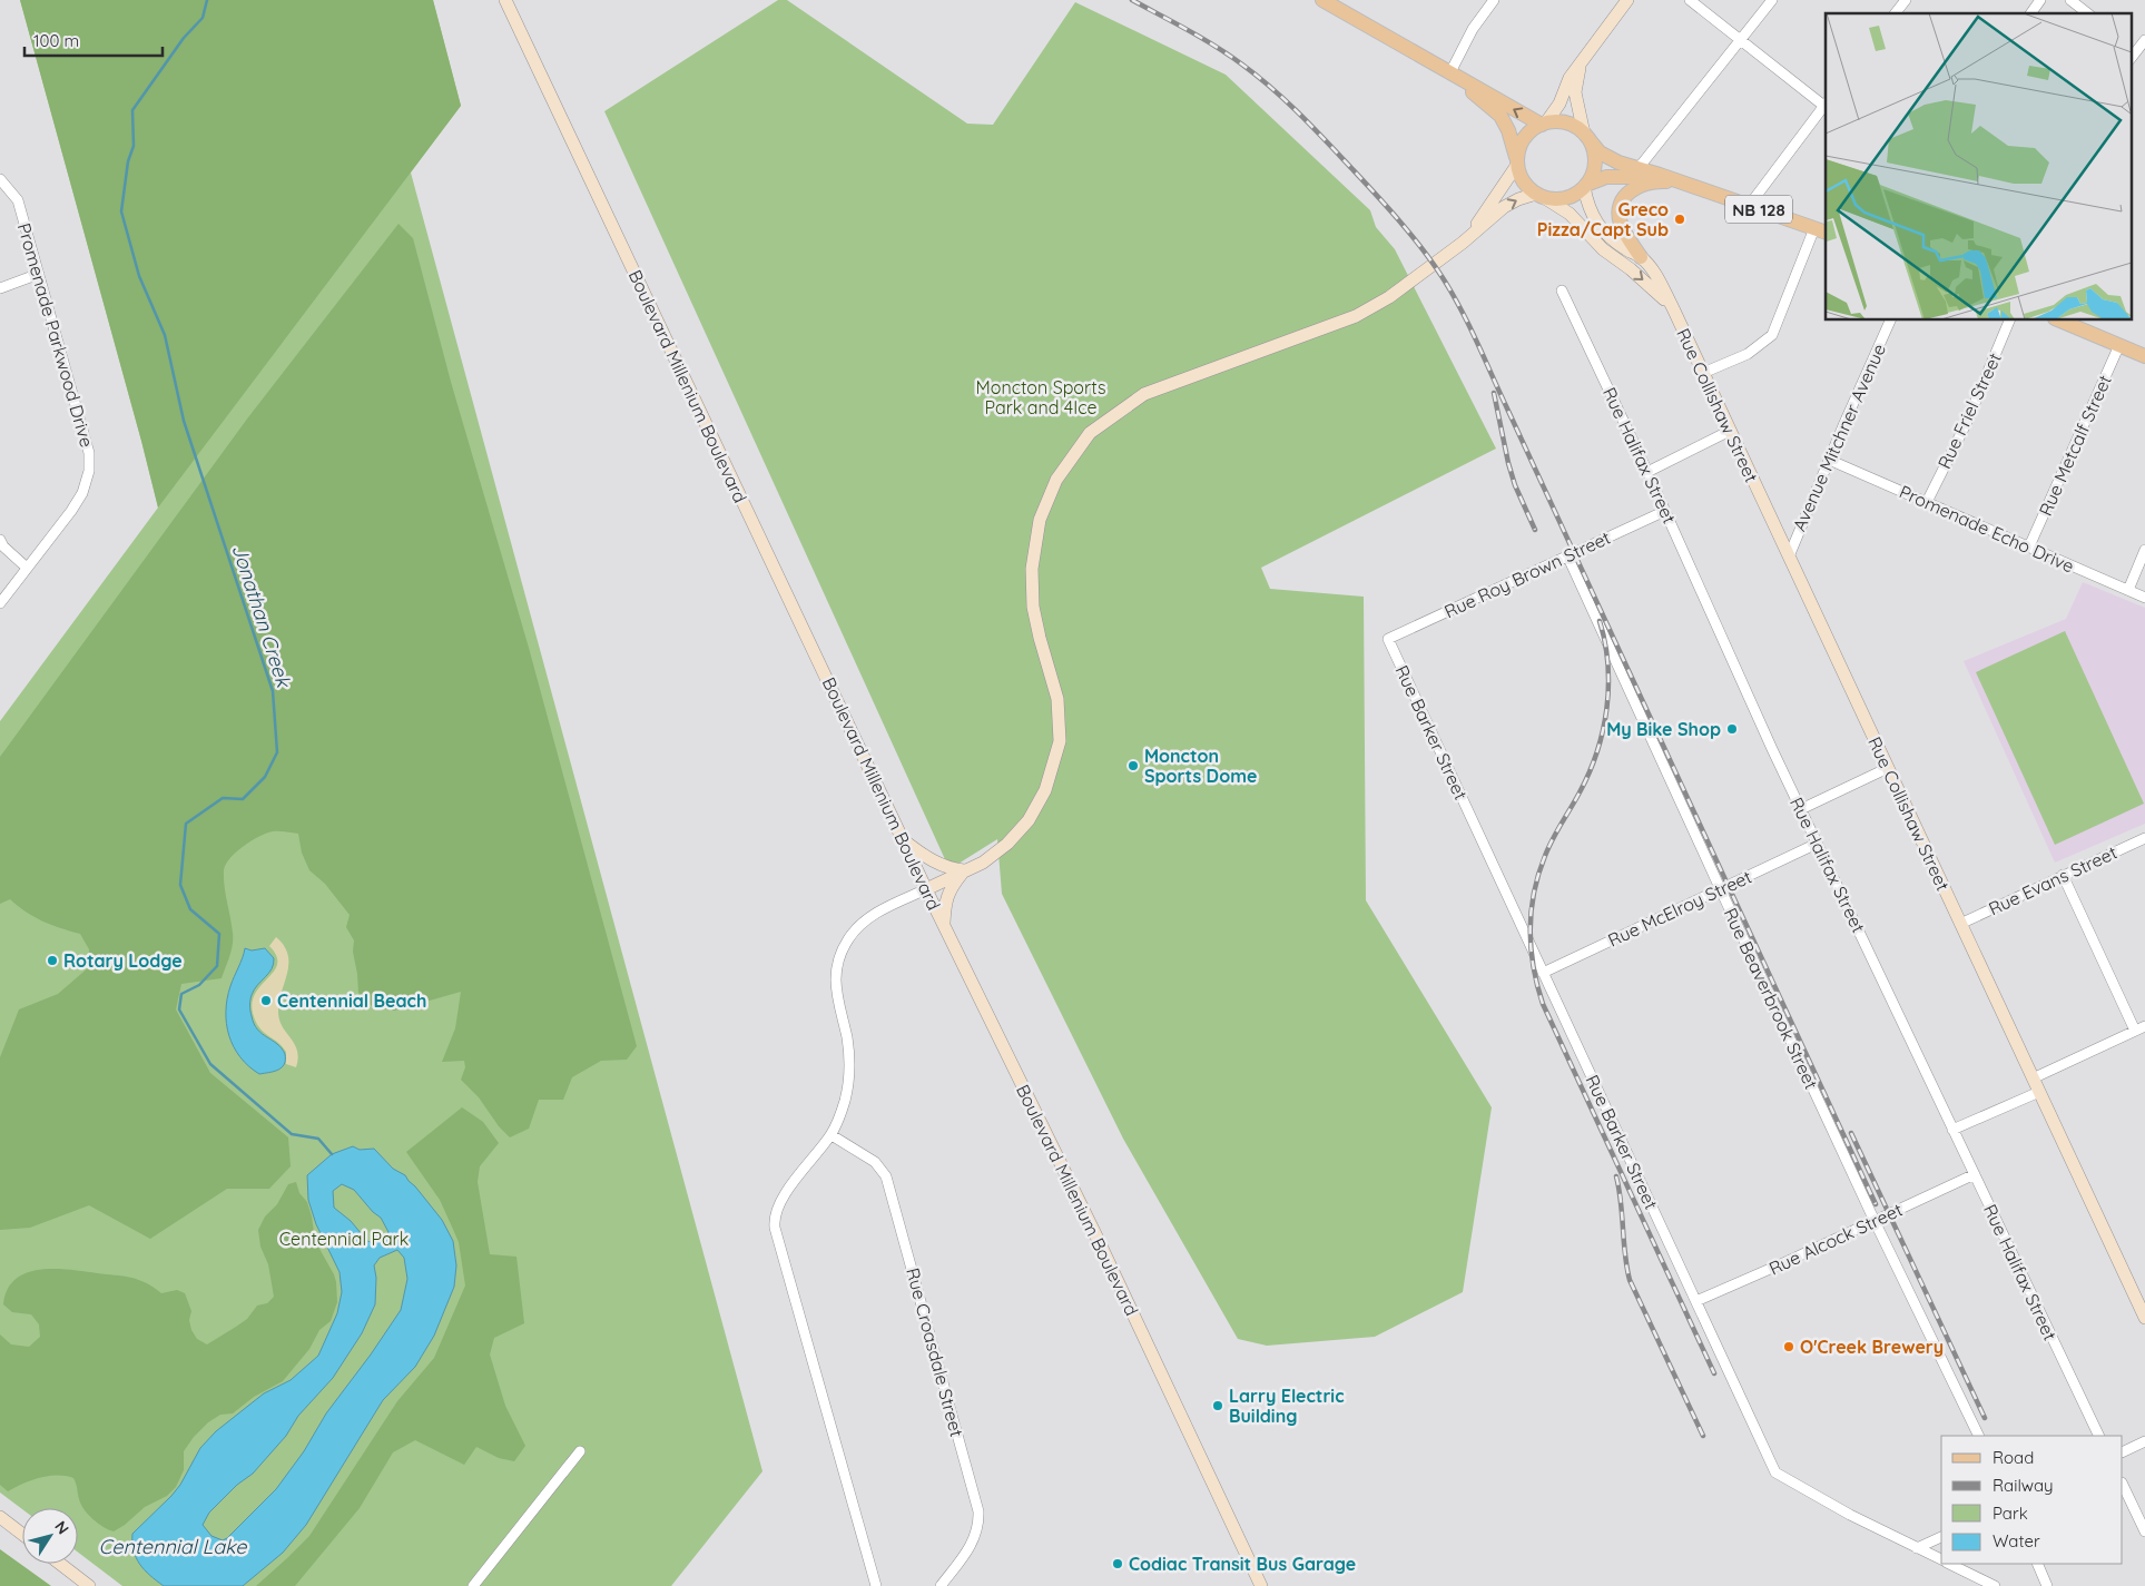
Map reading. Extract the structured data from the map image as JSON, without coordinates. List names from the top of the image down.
{
  "streets": {
    "main road": ["NB 128"],
    "street": [
      "Promenade Parkwood Drive",
      "Boulevard Millenium Boulevard",
      "Rue Collishaw Street",
      "Rue Friel Street",
      "Avenue Mitchner Avenue",
      "Rue Metcalf Street",
      "Rue Halifax Street",
      "Promenade Echo Drive",
      "Rue Roy Brown Street",
      "Rue Barker Street",
      "Rue Evans Street",
      "Rue McElroy Street",
      "Rue Beaverbrook Street",
      "Rue Alcock Street",
      "Rue Croasdale Street"
    ]
  },
  "crossings": [
    ["NB 128", "Rue Collishaw Street"],
    ["Rue Collishaw Street", "Avenue Mitchner Avenue"],
    ["Rue Collishaw Street", "Rue Evans Street"],
    ["Rue Friel Street", "Promenade Echo Drive"],
    ["Avenue Mitchner Avenue", "Promenade Echo Drive"],
    ["Rue Metcalf Street", "Promenade Echo Drive"],
    ["Rue Halifax Street", "Rue Roy Brown Street"],
    ["Rue Halifax Street", "Rue McElroy Street"],
    ["Rue Halifax Street", "Rue Alcock Street"],
    ["Rue Roy Brown Street", "Rue Barker Street"],
    ["Rue Roy Brown Street", "Rue Beaverbrook Street"],
    ["Rue Barker Street", "Rue McElroy Street"],
    ["Rue Barker Street", "Rue Alcock Street"],
    ["Rue McElroy Street", "Rue Beaverbrook Street"],
    ["Rue Beaverbrook Street", "Rue Alcock Street"]
  ],
  "water": ["Jonathan Creek", "Centennial Lake"],
  "parks": ["Moncton Sports Park and 4Ice", "Centennial Park"],
  "places": [
    "Greco Pizza/Capt Sub",
    "My Bike Shop",
    "Moncton Sports Dome",
    "Rotary Lodge",
    "Centennial Beach",
    "O'Creek Brewery",
    "Larry Electric Building",
    "Codiac Transit Bus Garage"
  ],
  "legend": [
    "Road",
    "Railway",
    "Park",
    "Water"
  ],
  "scale_bar": "100 m",
  "north": "top right"
}
